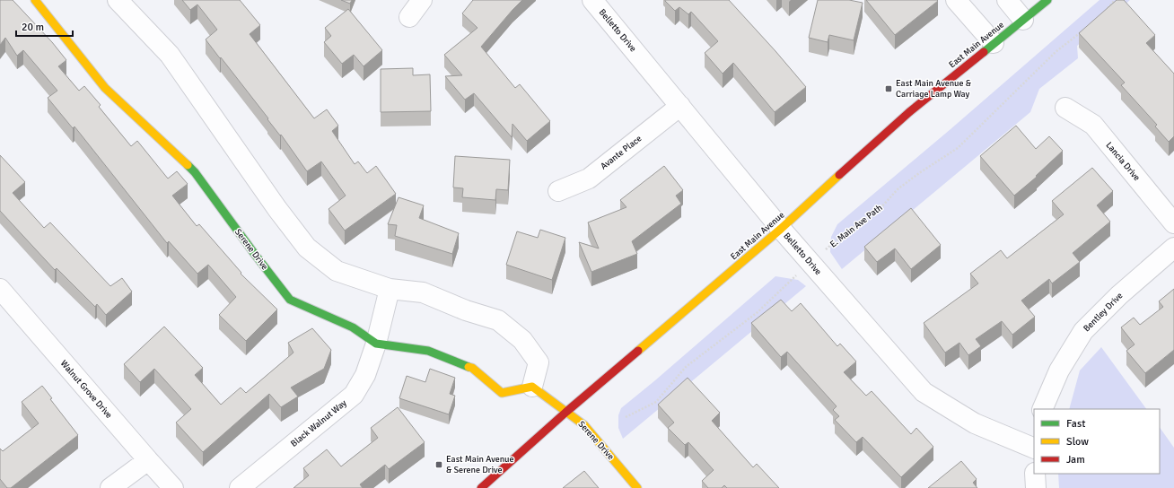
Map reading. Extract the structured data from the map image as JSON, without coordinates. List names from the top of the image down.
{
  "streets": {
    "street": [
      "Belletto Drive",
      "East Main Avenue",
      "Avante Place",
      "Lancia Drive",
      "Serene Drive",
      "Bentley Drive",
      "Walnut Grove Drive",
      "Black Walnut Way"
    ],
    "path": ["E. Main Ave Path"]
  },
  "crossings": [
    ["Belletto Drive", "East Main Avenue"],
    ["Belletto Drive", "Avante Place"],
    ["Belletto Drive", "E. Main Ave Path"],
    ["East Main Avenue", "Serene Drive"],
    ["Serene Drive", "Black Walnut Way"]
  ],
  "places": {
    "transit": ["East Main Avenue & Carriage Lamp Way", "East Main Avenue & Serene Drive"]
  },
  "legend": ["Fast", "Slow", "Jam"],
  "scale_bar": "20 m"
}
